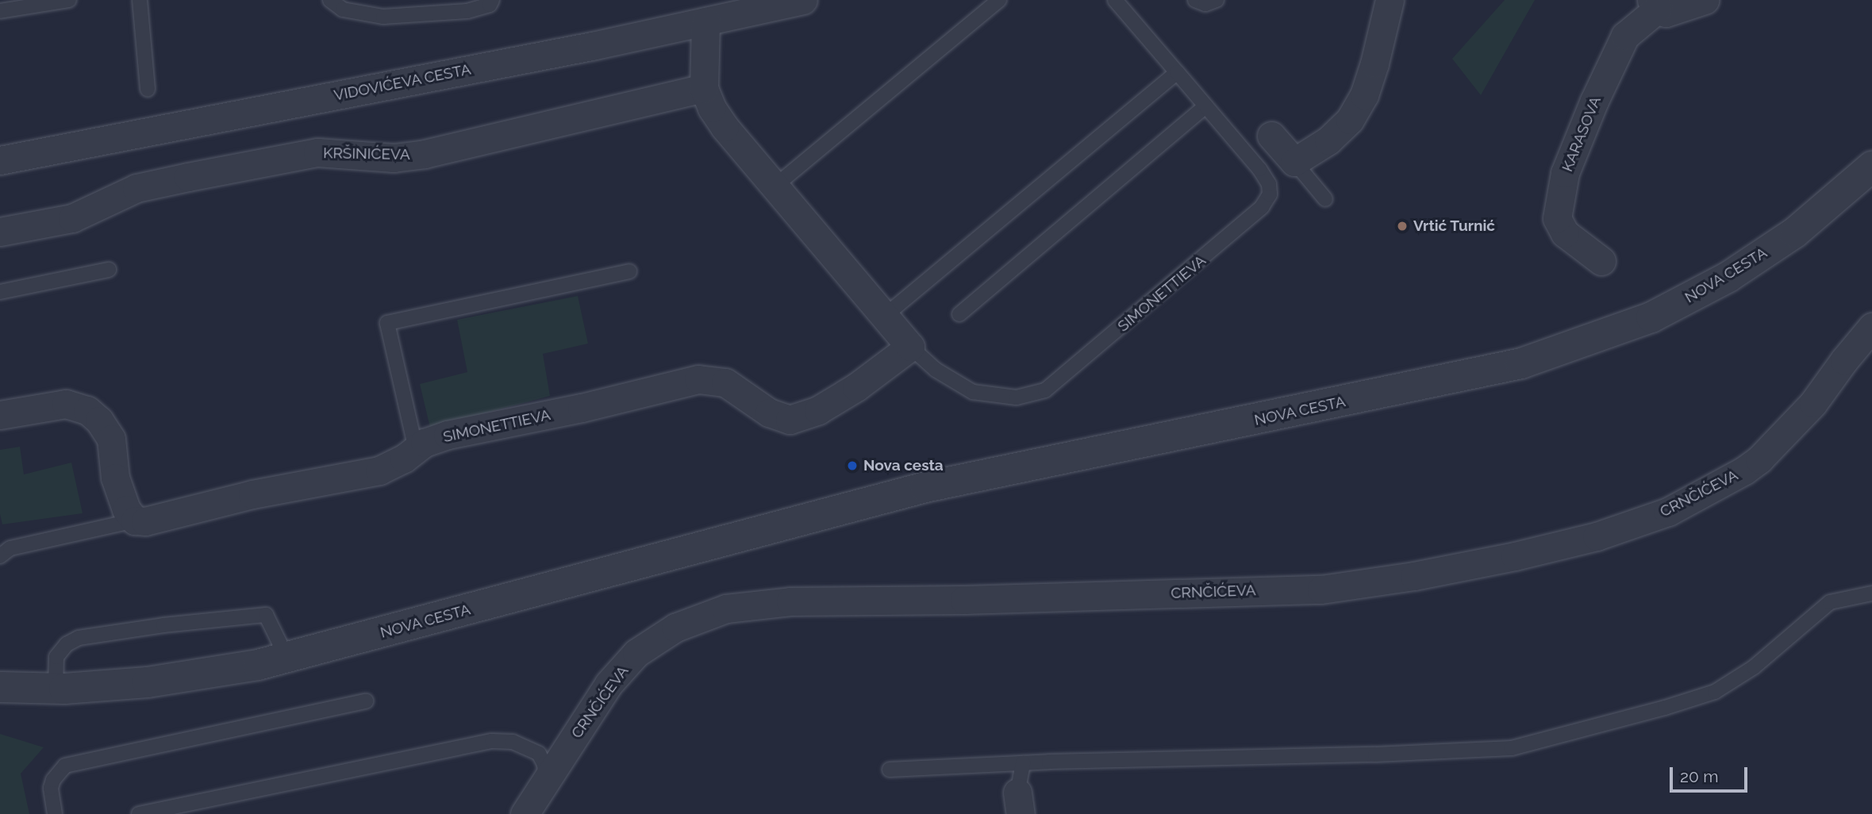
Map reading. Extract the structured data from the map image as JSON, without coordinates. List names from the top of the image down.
{
  "streets": {
    "street": [
      "VIDOVIĆEVA CESTA",
      "KARASOVA",
      "KRŠINIĆEVA",
      "NOVA CESTA",
      "SIMONETTIEVA",
      "CRNČIĆEVA"
    ]
  },
  "crossings": [
    ["VIDOVIĆEVA CESTA", "SIMONETTIEVA"],
    ["KRŠINIĆEVA", "SIMONETTIEVA"]
  ],
  "places": ["Vrtić Turnić", "Nova cesta"],
  "scale_bar": "20 m"
}
